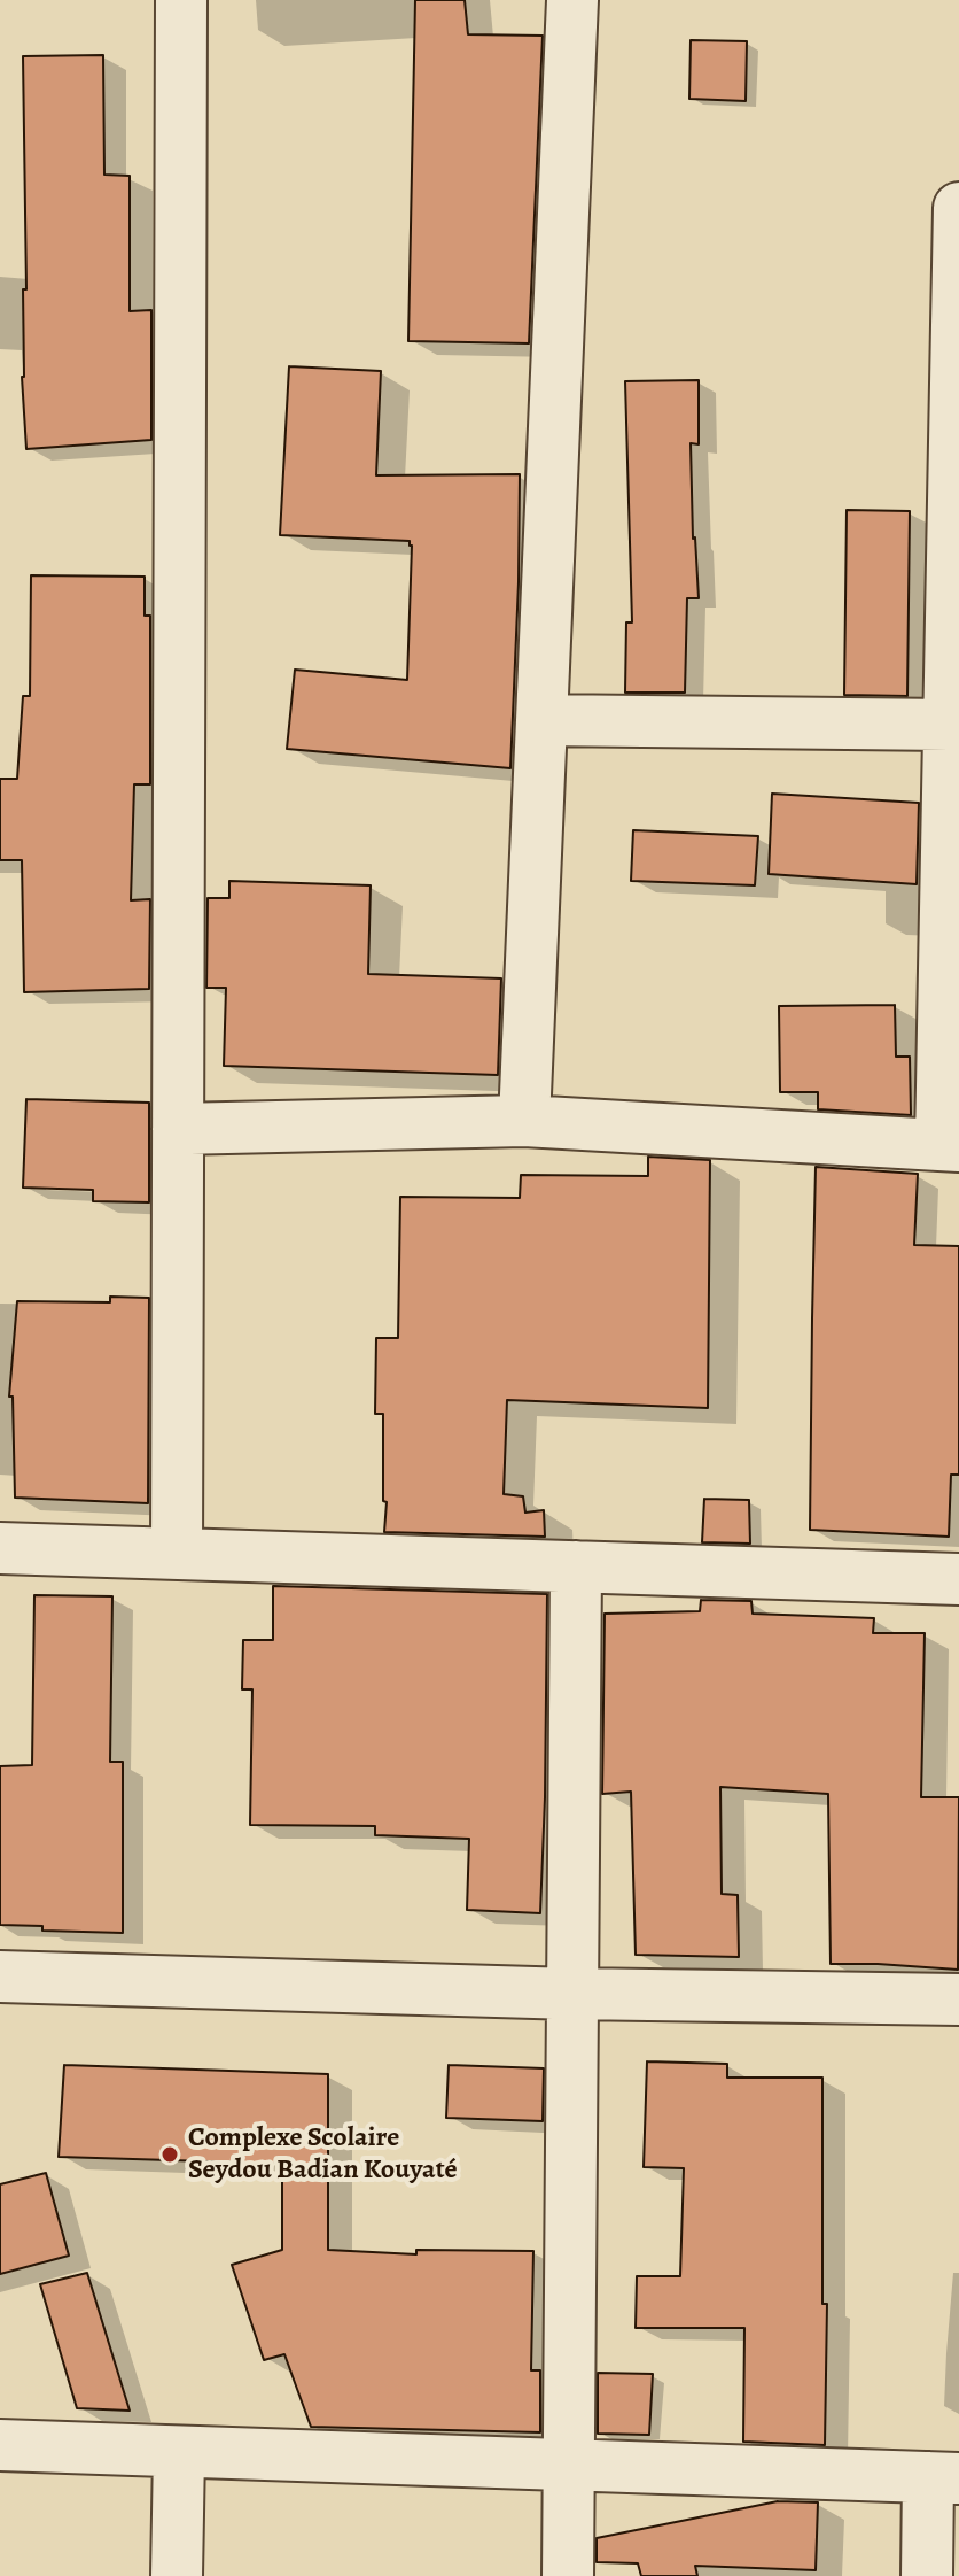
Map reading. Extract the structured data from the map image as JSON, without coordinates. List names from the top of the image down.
{
  "places": ["Complexe Scolaire Seydou Badian Kouyaté"]
}
